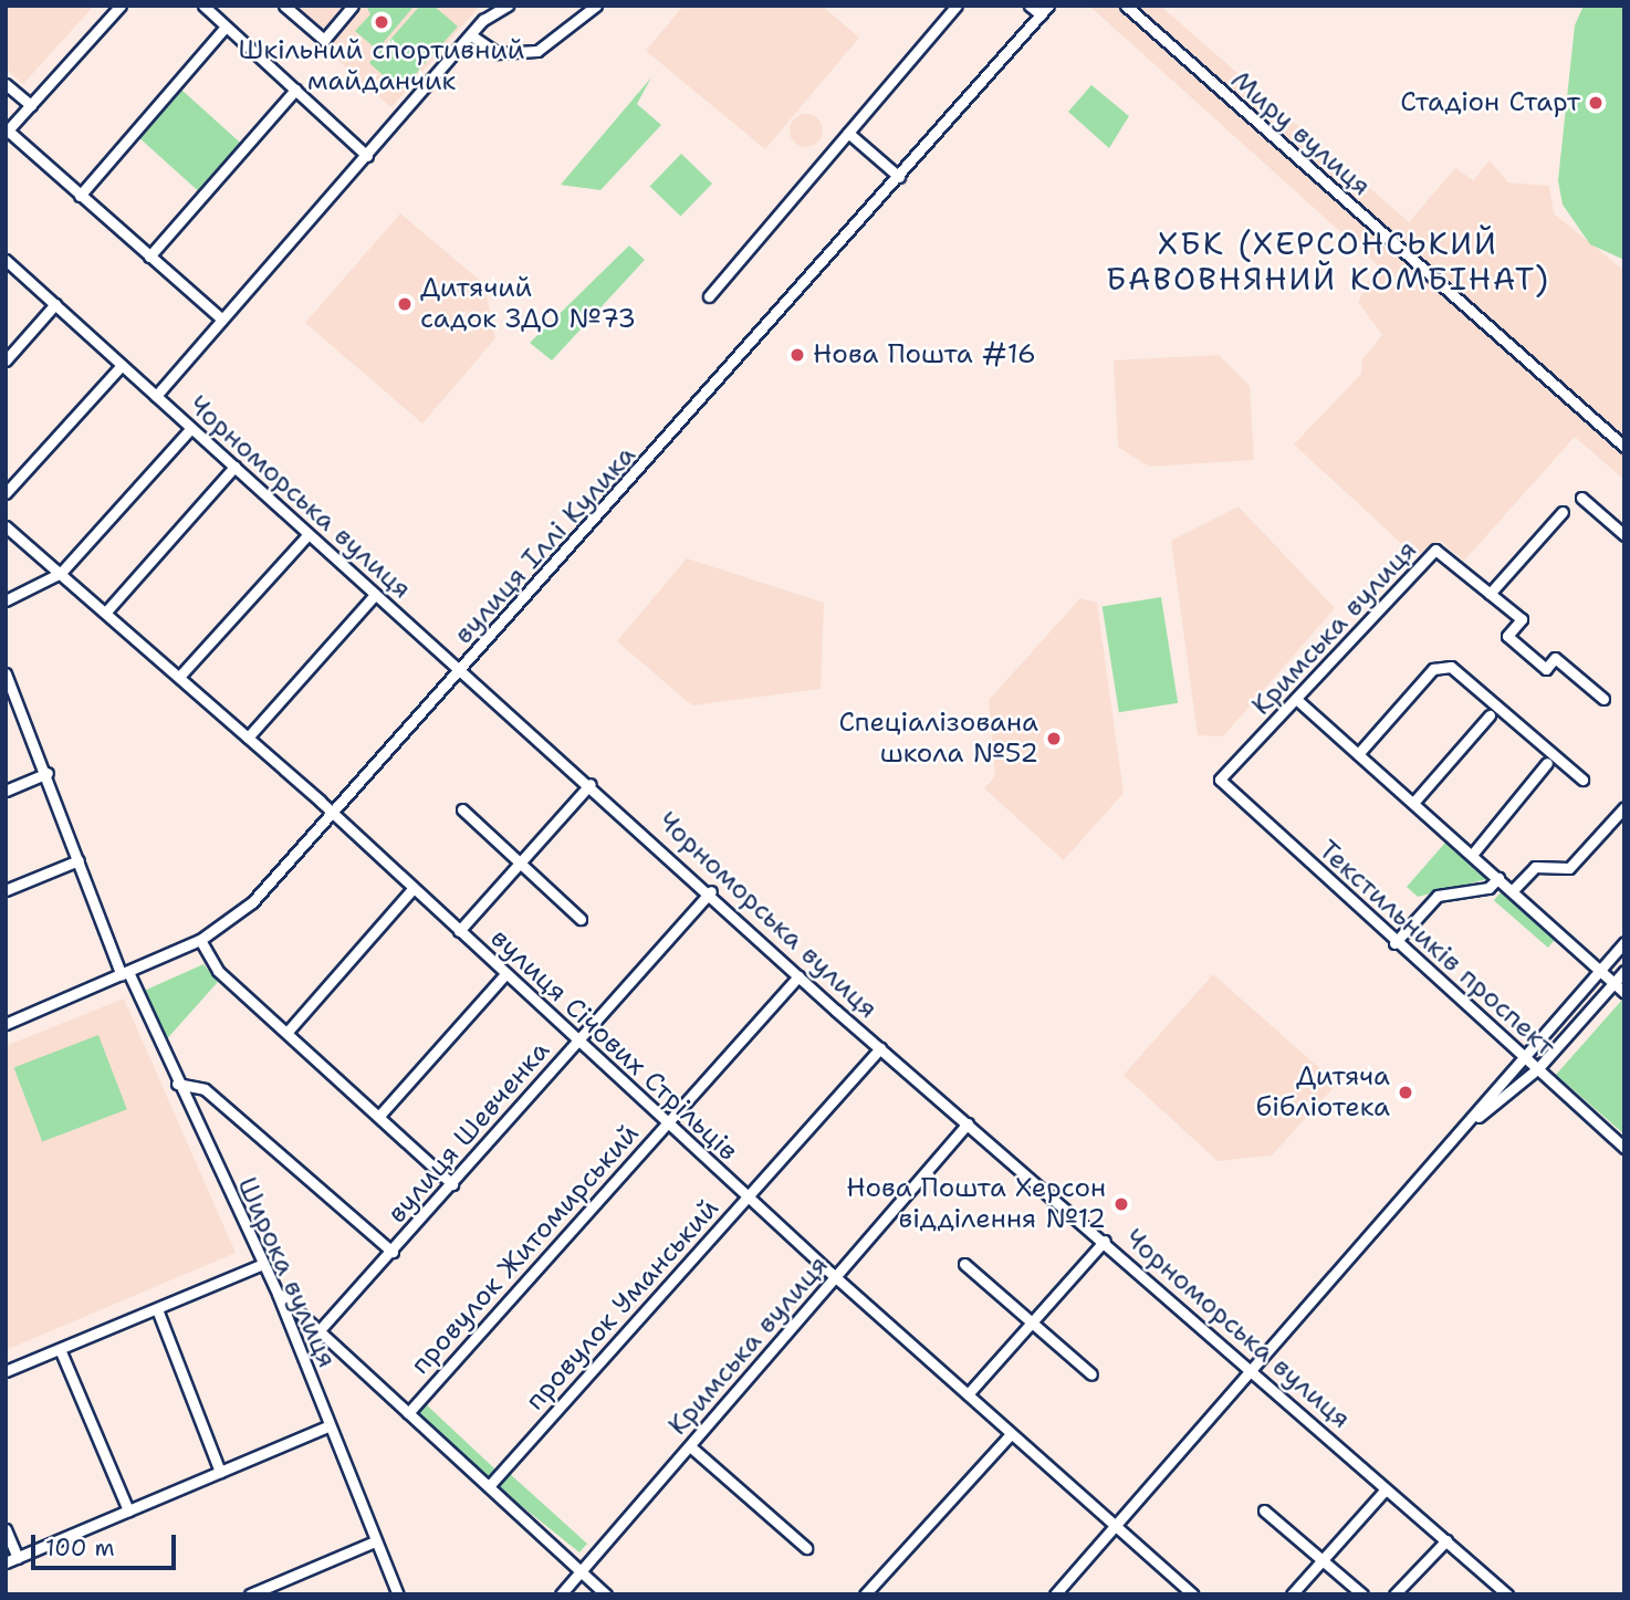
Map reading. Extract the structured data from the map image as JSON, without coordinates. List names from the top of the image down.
{
  "streets": {
    "street": [
      "Миру вулиця",
      "Чорноморська вулиця",
      "вулиця Іллі Кулика",
      "Кримська вулиця",
      "Текстильників проспект",
      "вулиця Січових Стрільців",
      "вулиця Шевченка",
      "провулок Житомирський",
      "Широка вулиця",
      "провулок Уманський"
    ]
  },
  "crossings": [
    ["Чорноморська вулиця", "вулиця Іллі Кулика"],
    ["Чорноморська вулиця", "Кримська вулиця"],
    ["Чорноморська вулиця", "вулиця Шевченка"],
    ["Чорноморська вулиця", "провулок Житомирський"],
    ["Чорноморська вулиця", "провулок Уманський"],
    ["вулиця Іллі Кулика", "вулиця Січових Стрільців"],
    ["вулиця Іллі Кулика", "Широка вулиця"],
    ["Кримська вулиця", "Текстильників проспект"],
    ["Кримська вулиця", "вулиця Січових Стрільців"],
    ["вулиця Січових Стрільців", "вулиця Шевченка"],
    ["вулиця Січових Стрільців", "провулок Житомирський"],
    ["вулиця Січових Стрільців", "провулок Уманський"]
  ],
  "districts": ["ХБК (ХЕРСОНСЬКИЙ БАВОВНЯНИЙ КОМБІНАТ)"],
  "places": [
    "Шкільний спортивний майданчик",
    "Стадіон Старт",
    "Дитячий садок ЗДО №73",
    "Нова Пошта #16",
    "Спеціалізована школа №52",
    "Дитяча бібліотека",
    "Нова Пошта Херсон відділення №12"
  ],
  "scale_bar": "100 m"
}
